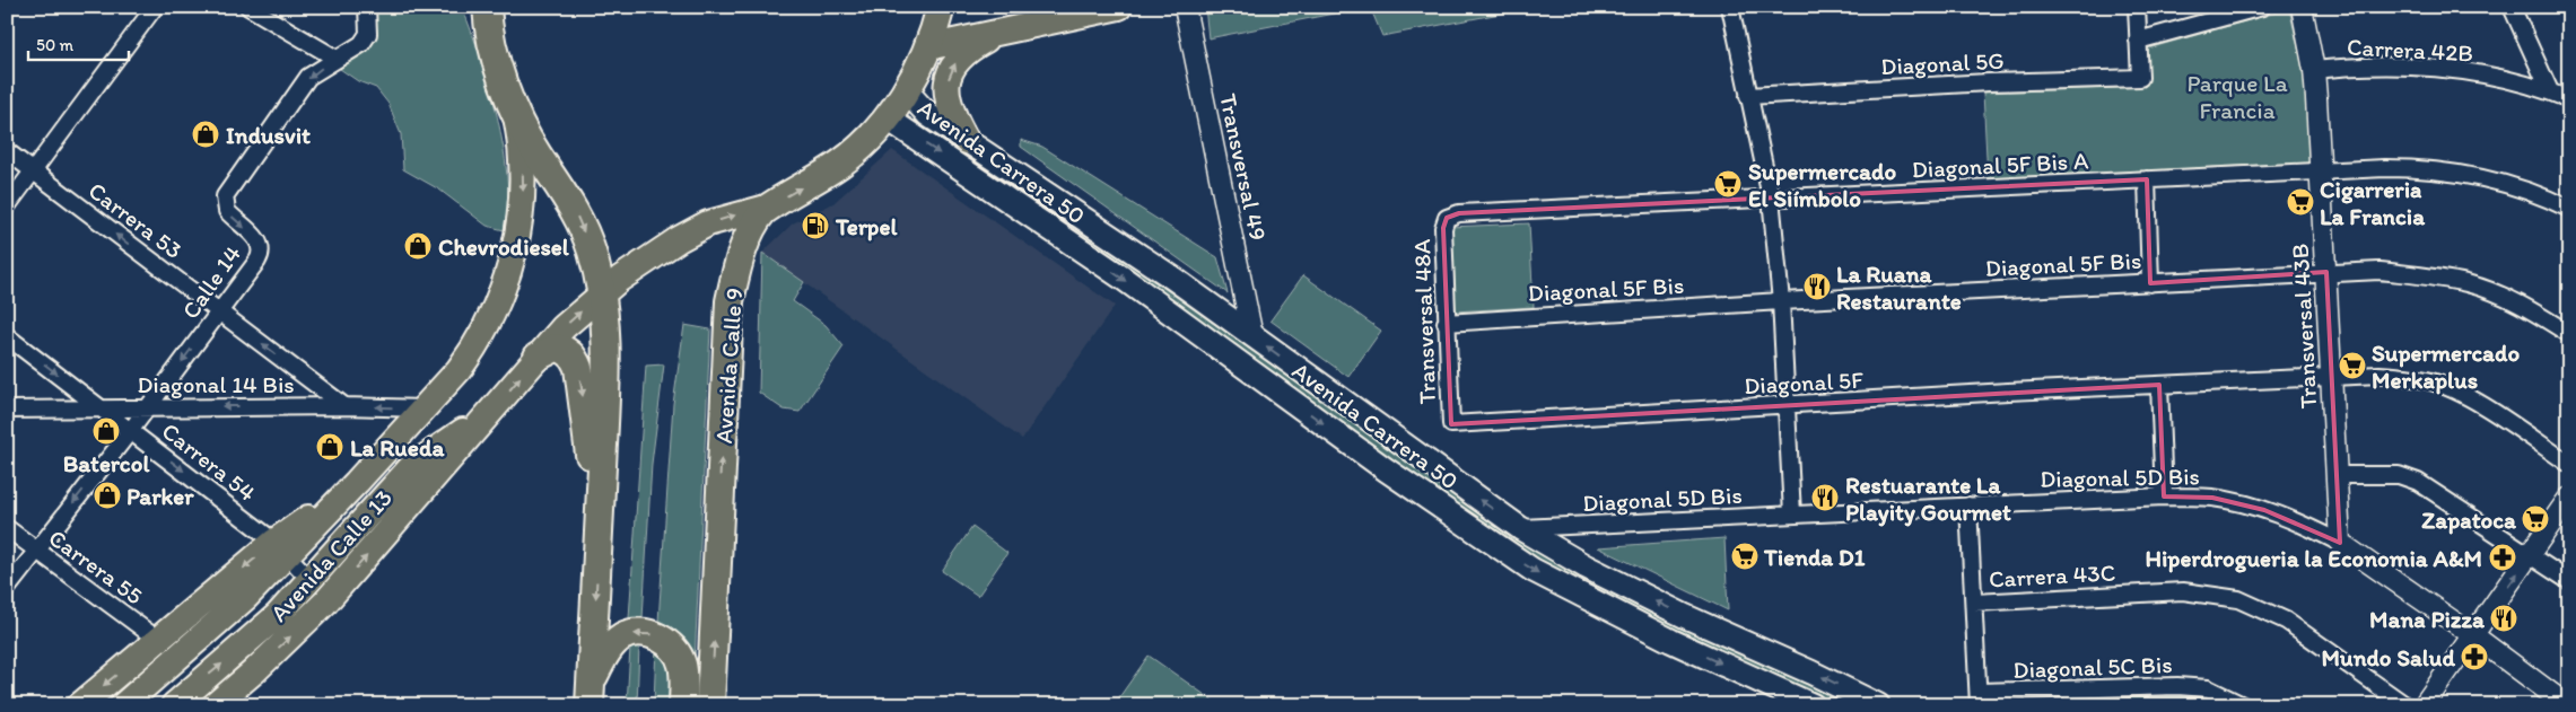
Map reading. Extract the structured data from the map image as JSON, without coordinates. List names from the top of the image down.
{
  "streets": {
    "highway": ["Avenida Calle 9"],
    "main road": ["Avenida Carrera 50", "Avenida Calle 13"],
    "street": [
      "Carrera 42B",
      "Diagonal 5G",
      "Diagonal 5F Bis A",
      "Transversal 49",
      "Carrera 53",
      "Diagonal 5F Bis",
      "Calle 14",
      "Transversal 48A",
      "Transversal 43B",
      "Diagonal 5F",
      "Diagonal 14 Bis",
      "Carrera 54",
      "Diagonal 5D Bis",
      "Carrera 55",
      "Carrera 43C",
      "Diagonal 5C Bis"
    ]
  },
  "crossings": [
    ["Carrera 42B", "Transversal 43B"],
    ["Avenida Carrera 50", "Transversal 49"],
    ["Avenida Carrera 50", "Avenida Calle 9"],
    ["Avenida Carrera 50", "Diagonal 5D Bis"],
    ["Diagonal 5F Bis A", "Transversal 48A"],
    ["Diagonal 5F Bis A", "Transversal 43B"],
    ["Carrera 53", "Calle 14"],
    ["Carrera 53", "Diagonal 14 Bis"],
    ["Diagonal 5F Bis", "Transversal 48A"],
    ["Diagonal 5F Bis", "Transversal 43B"],
    ["Calle 14", "Diagonal 14 Bis"],
    ["Calle 14", "Carrera 54"],
    ["Calle 14", "Carrera 55"],
    ["Transversal 48A", "Diagonal 5F"],
    ["Transversal 43B", "Diagonal 5F"],
    ["Transversal 43B", "Diagonal 5D Bis"],
    ["Avenida Calle 9", "Avenida Calle 13"],
    ["Diagonal 14 Bis", "Carrera 54"],
    ["Diagonal 14 Bis", "Avenida Calle 13"],
    ["Carrera 54", "Avenida Calle 13"],
    ["Avenida Calle 13", "Carrera 55"]
  ],
  "one_way": [
    "Carrera 53",
    "Calle 14",
    "Diagonal 14 Bis",
    "Carrera 54"
  ],
  "parks": ["Parque La Francia"],
  "places": {
    "shop": [
      "Indusvit",
      "Chevrodiesel",
      "Batercol",
      "La Rueda",
      "Parker"
    ],
    "supermarket": [
      "Supermercado El Siímbolo",
      "Cigarreria La Francia",
      "Supermercado Merkaplus",
      "Zapatoca",
      "Tienda D1"
    ],
    "fuel station": ["Terpel"],
    "restaurant": ["La Ruana Restaurante", "Restuarante La Playity Gourmet", "Mana Pizza"],
    "pharmacy": ["Hiperdrogueria la Economia A&M", "Mundo Salud"]
  },
  "scale_bar": "50 m"
}
